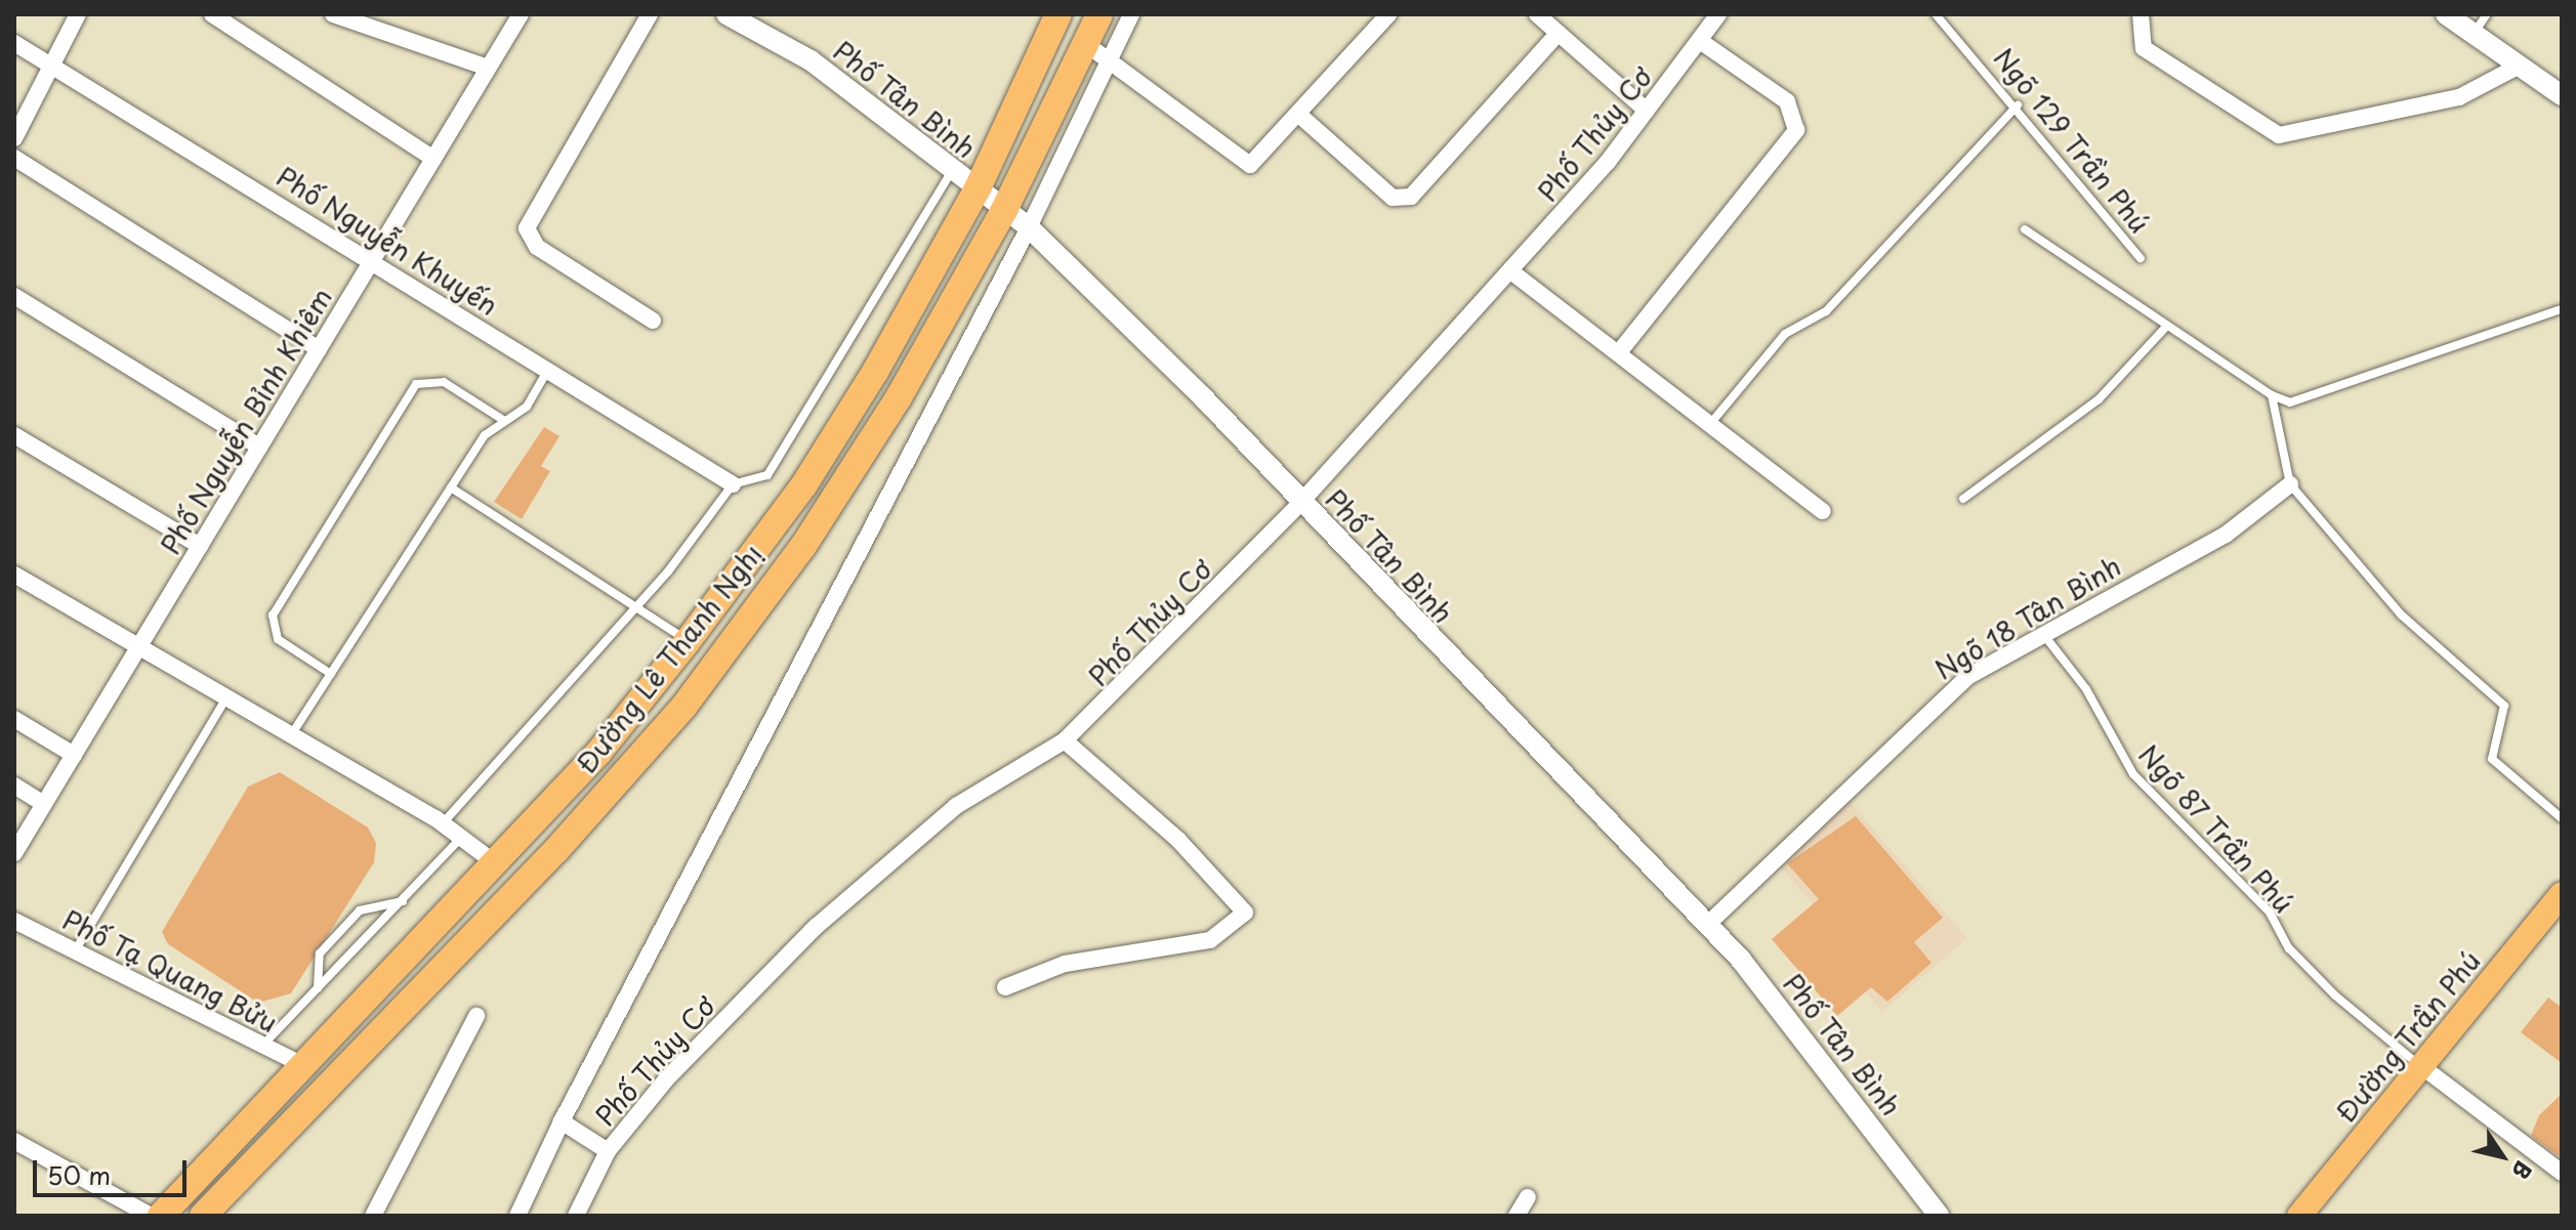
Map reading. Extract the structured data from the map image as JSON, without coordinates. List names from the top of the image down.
{
  "streets": {
    "highway": ["Đường Lê Thanh Nghị"],
    "main road": ["Đường Trần Phú"],
    "street": [
      "Phố Tân Bình",
      "Phố Thủy Cơ",
      "Phố Nguyễn Khuyến",
      "Phố Nguyễn Bỉnh Khiêm",
      "Ngõ 18 Tân Bình",
      "Phố Tạ Quang Bửu"
    ],
    "lane": ["Ngõ 129 Trần Phú", "Ngõ 87 Trần Phú"]
  },
  "crossings": [
    ["Phố Tân Bình", "Phố Thủy Cơ"],
    ["Phố Tân Bình", "Ngõ 18 Tân Bình"],
    ["Phố Tân Bình", "Đường Lê Thanh Nghị"],
    ["Phố Nguyễn Khuyến", "Phố Nguyễn Bỉnh Khiêm"],
    ["Ngõ 18 Tân Bình", "Ngõ 87 Trần Phú"],
    ["Đường Lê Thanh Nghị", "Phố Tạ Quang Bửu"],
    ["Ngõ 87 Trần Phú", "Đường Trần Phú"]
  ],
  "scale_bar": "50 m",
  "north": "bottom right"
}
